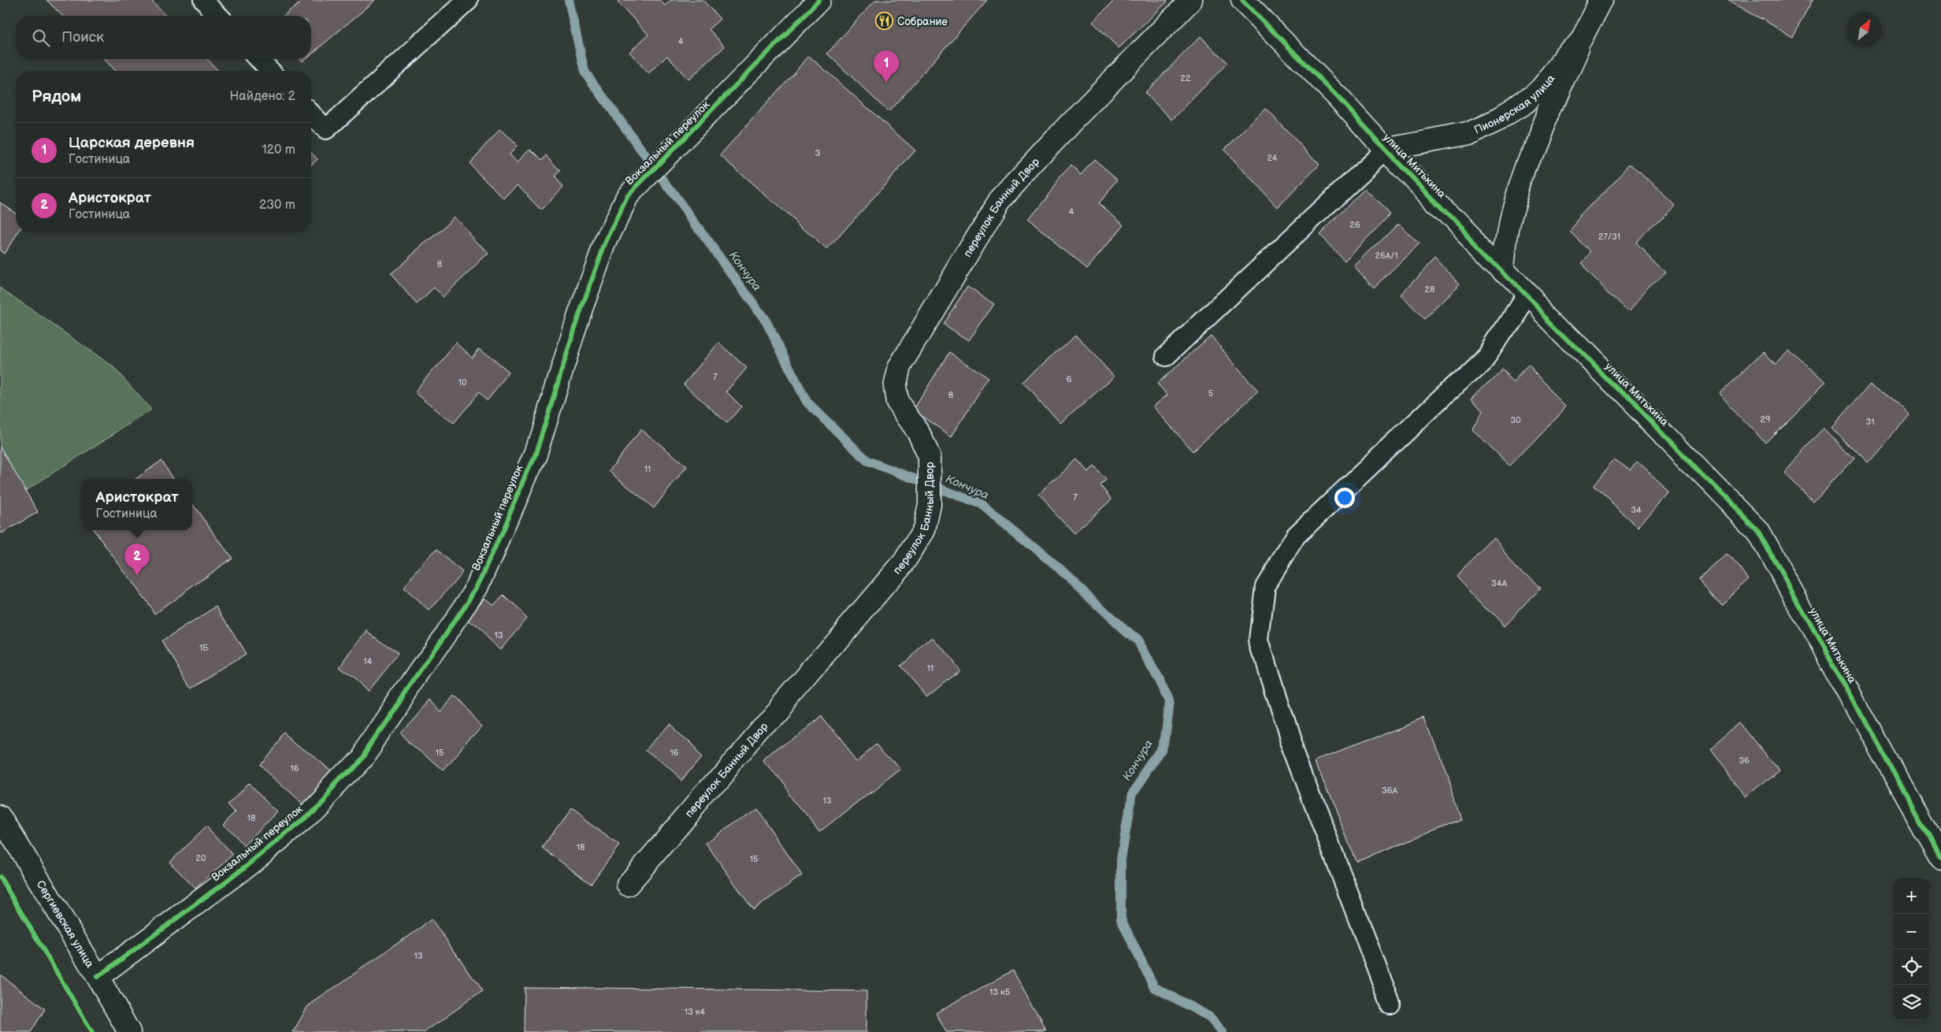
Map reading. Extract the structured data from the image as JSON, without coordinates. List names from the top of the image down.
{
  "streets": {
    "street": [
      "Пионерская улица",
      "Вокзальный переулок",
      "улица Митькина",
      "переулок Банный Двор",
      "Сергиевская улица"
    ]
  },
  "crossings": [
    ["Пионерская улица", "улица Митькина"],
    ["Вокзальный переулок", "Сергиевская улица"]
  ],
  "water": ["Кончура"],
  "places": {
    "restaurant": ["Собрание"]
  },
  "house_numbers": [
    "4",
    "22",
    "3",
    "24",
    "4",
    "26",
    "27/31",
    "26А/1",
    "8",
    "28",
    "7",
    "6",
    "10",
    "5",
    "8",
    "29",
    "30",
    "31",
    "11",
    "7",
    "34",
    "34А",
    "13",
    "1Б",
    "14",
    "11",
    "15",
    "16",
    "36",
    "16",
    "36А",
    "13",
    "18",
    "18",
    "20",
    "15",
    "13",
    "13 к5",
    "13 к4"
  ],
  "north": "top right",
  "page": {
    "search": "Поиск",
    "pins": ["1", "2"],
    "heading": ["Рядом", "Найдено: 2"],
    "list": [
      {
        "mark": "1",
        "name": "Царская деревня",
        "note": "Гостиница",
        "value": "120 m"
      },
      {
        "mark": "2",
        "name": "Аристoкрат",
        "note": "Гостиница",
        "value": "230 m"
      }
    ],
    "popup": ["Аристoкрат", "Гостиница"],
    "map_buttons": ["+", "−"]
  }
}
